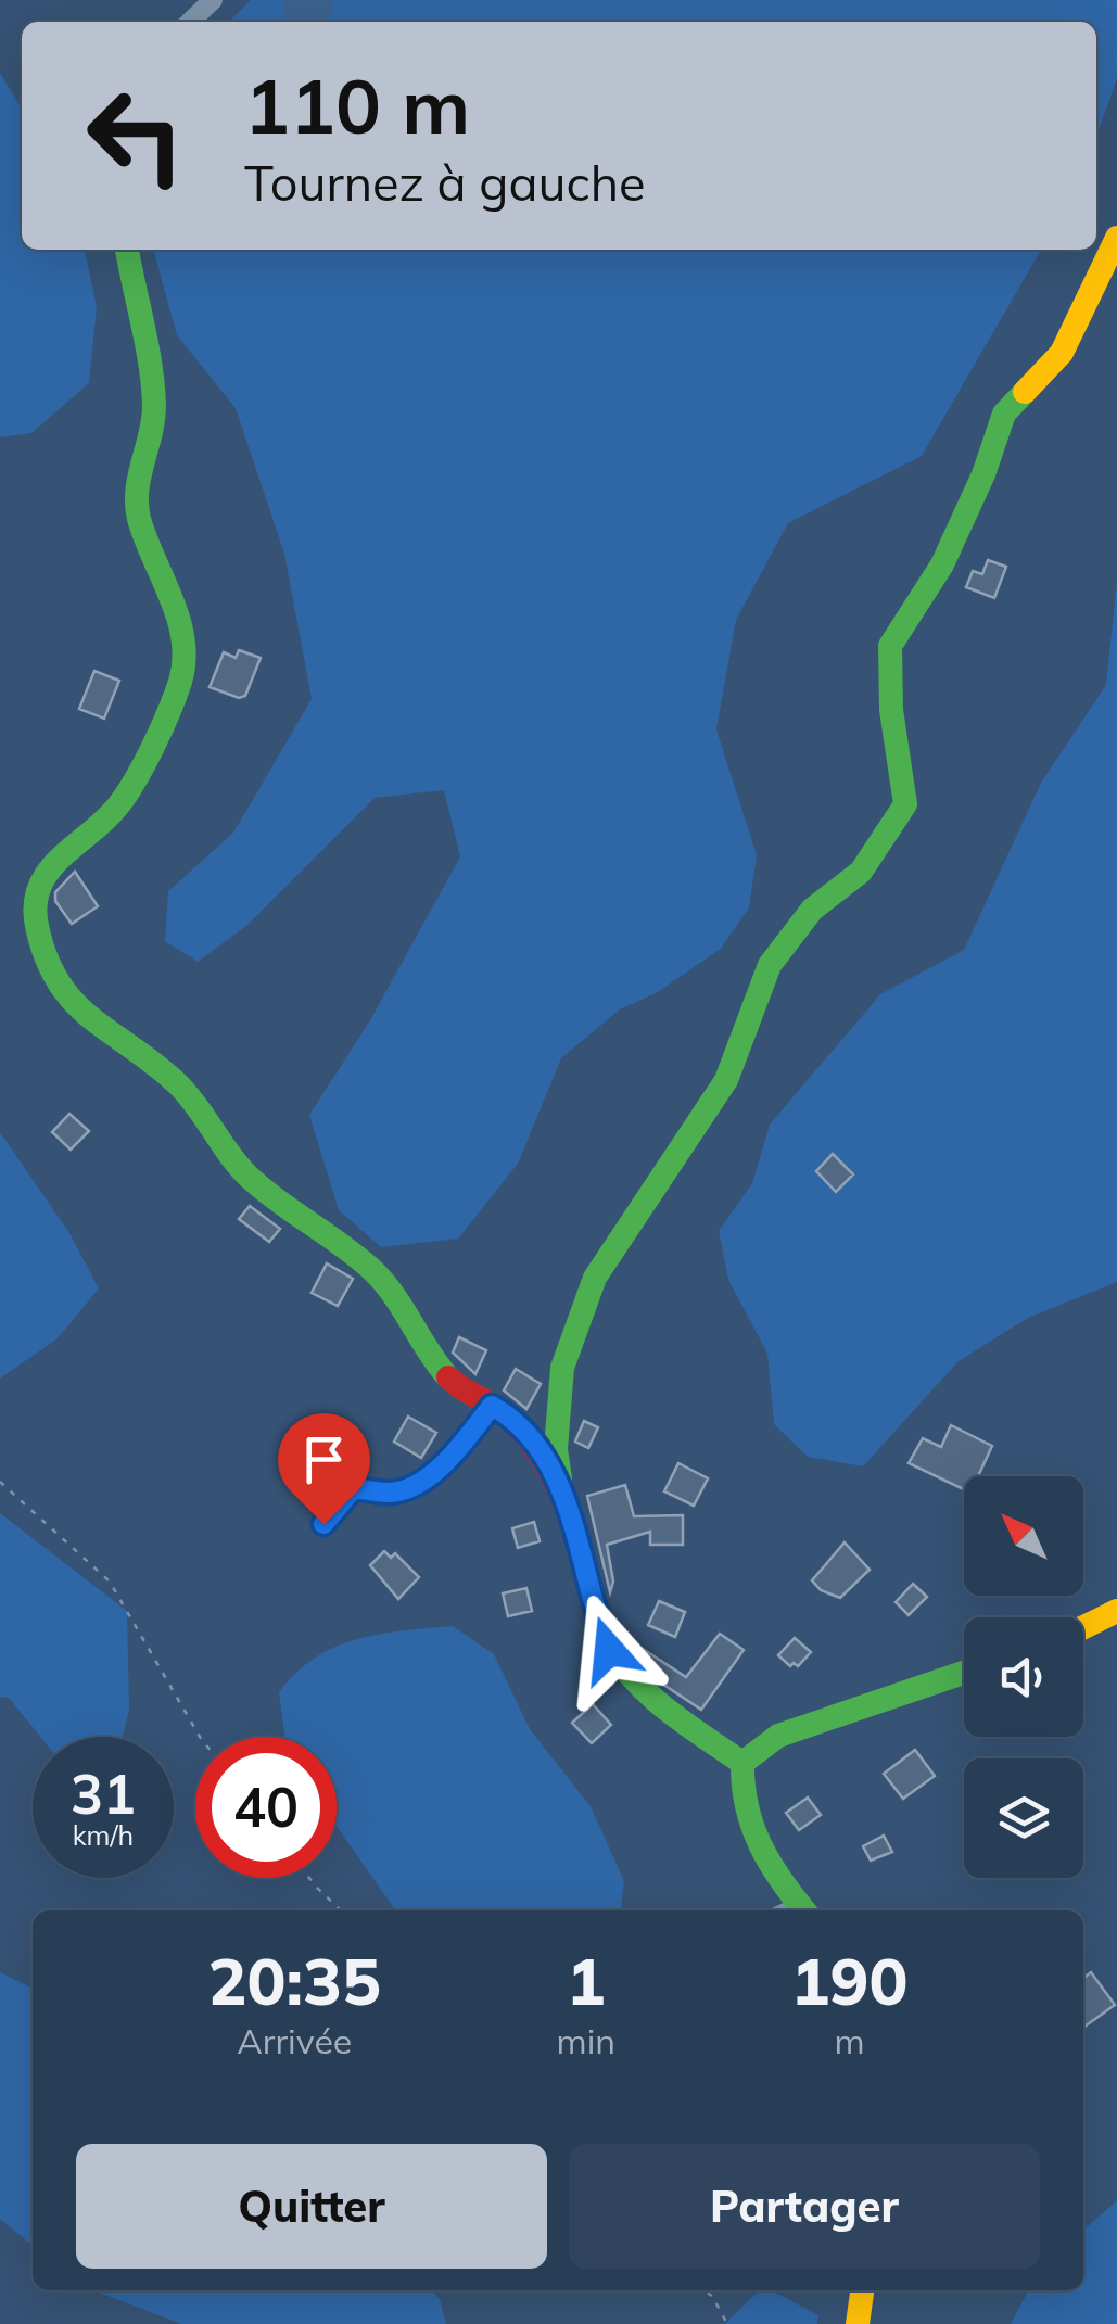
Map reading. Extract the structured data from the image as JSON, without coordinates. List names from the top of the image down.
{
  "north": "top left",
  "page": {
    "turn": ["110 m", "Tournez à gauche"],
    "speed": "31 km/h",
    "limit": "40",
    "eta": [
      "20:35",
      "Arrivée",
      "1",
      "min",
      "190",
      "m"
    ],
    "buttons": ["Quitter", "Partager"]
  }
}
